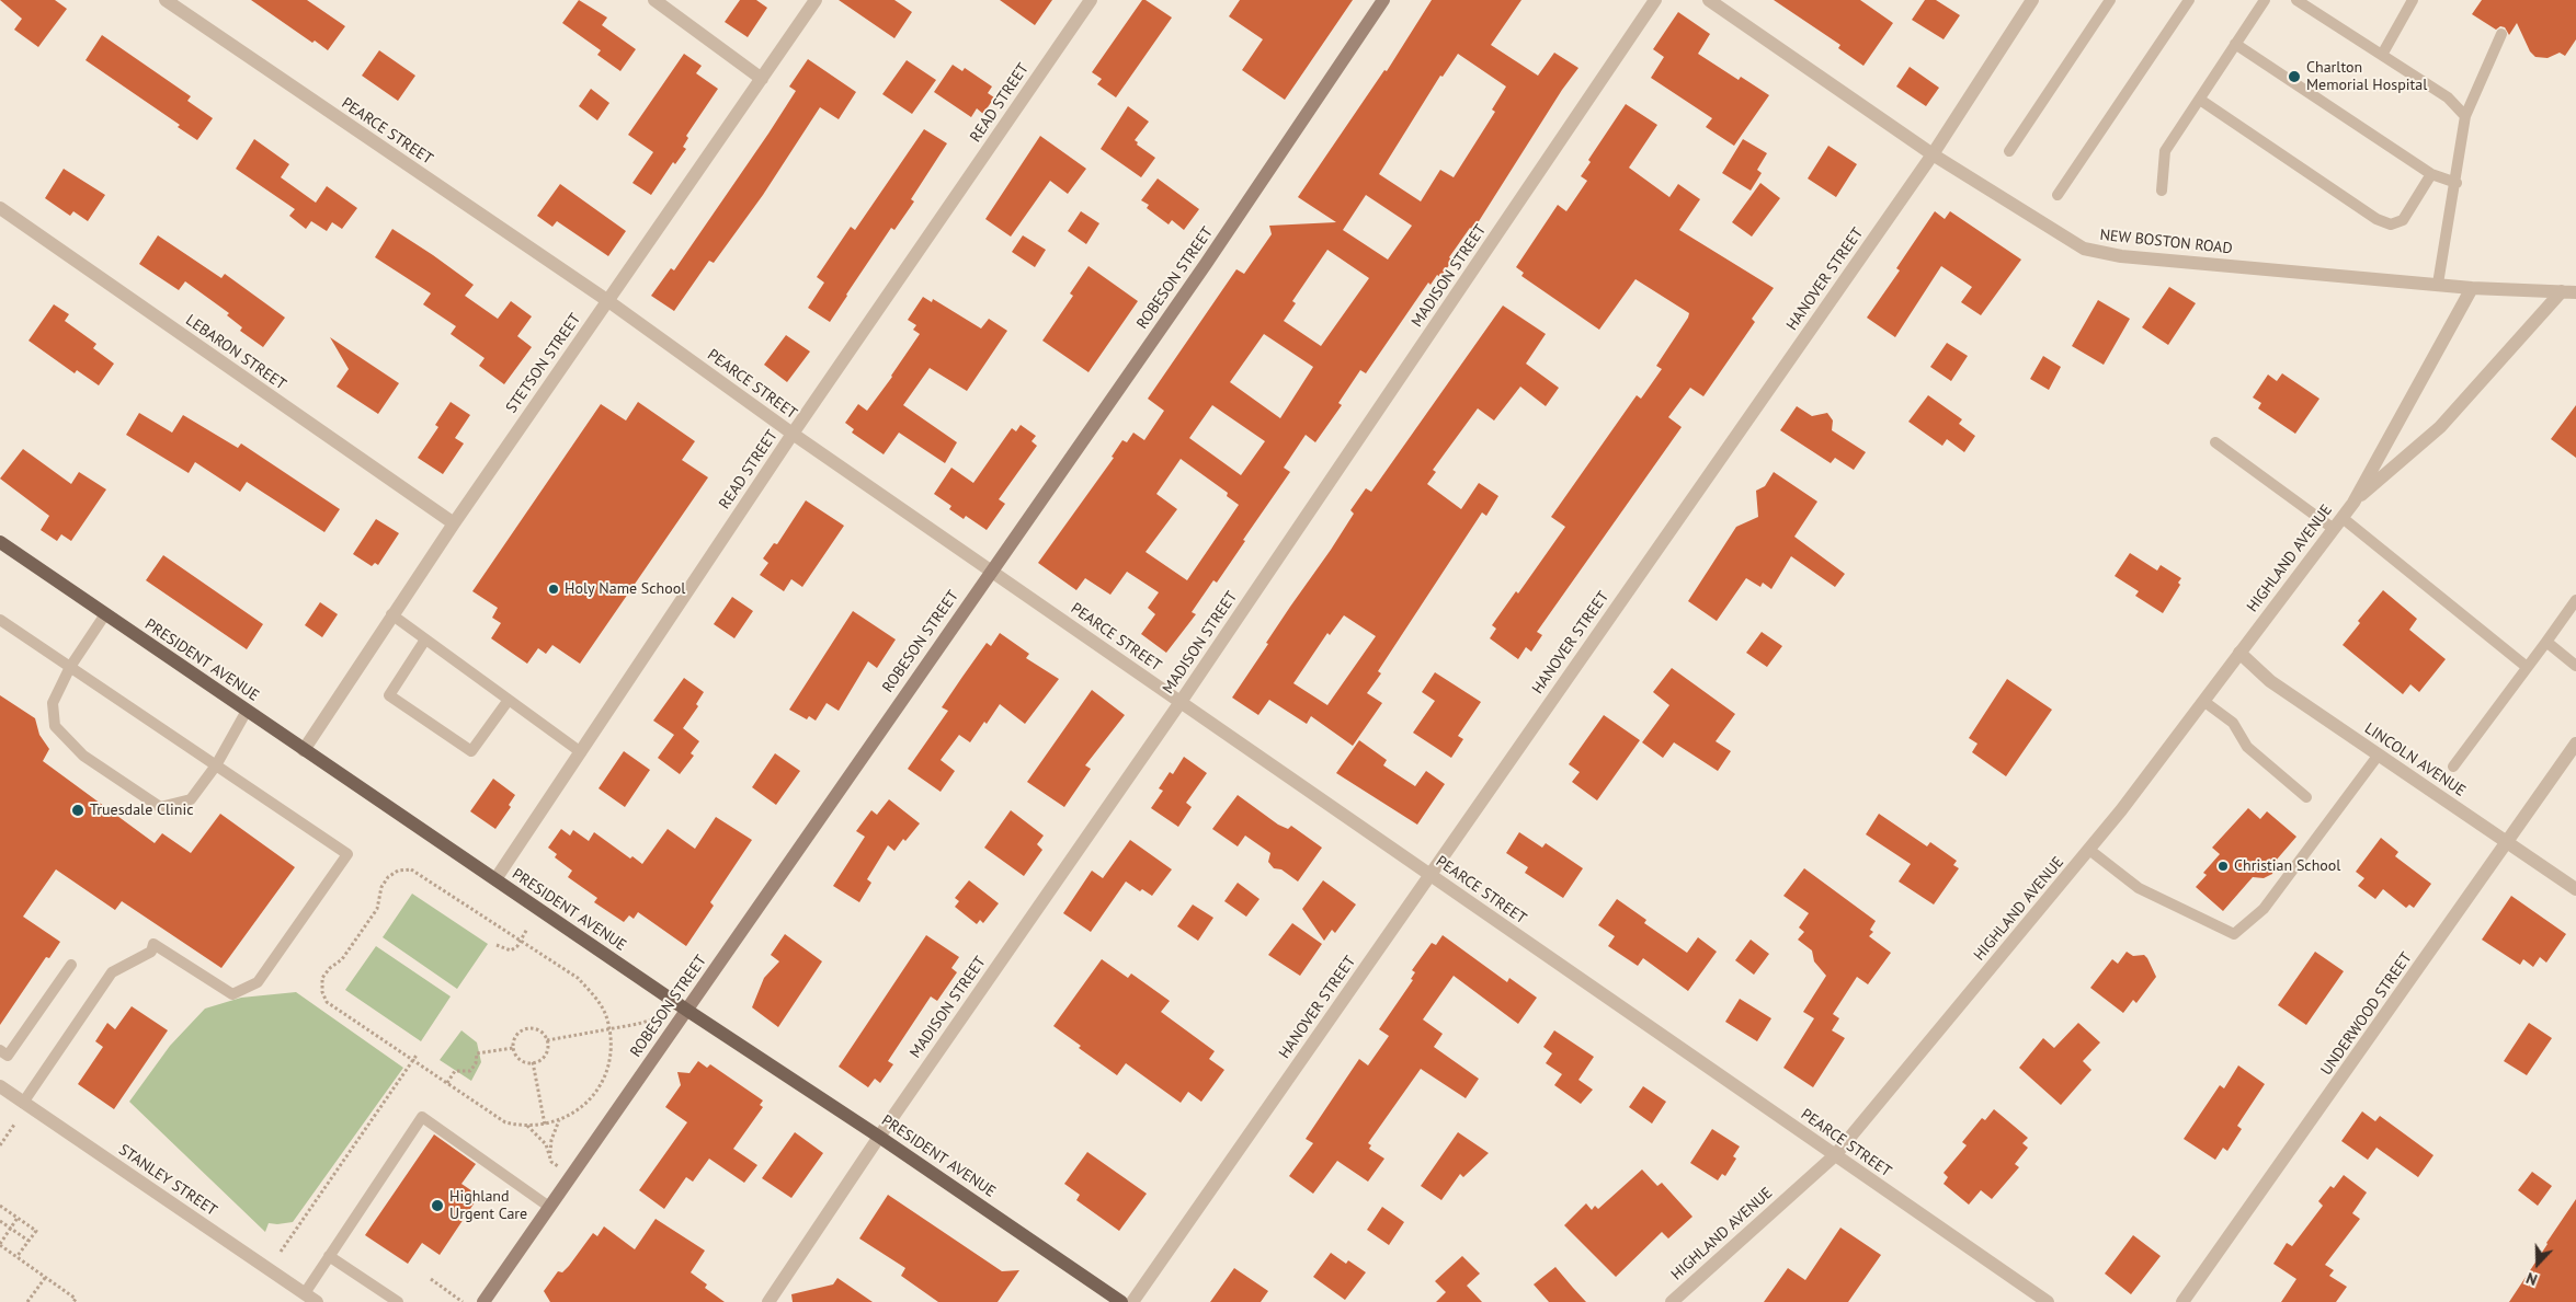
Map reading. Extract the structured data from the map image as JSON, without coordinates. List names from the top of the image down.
{
  "streets": {
    "main road": ["ROBESON STREET", "PRESIDENT AVENUE"],
    "street": [
      "READ STREET",
      "PEARCE STREET",
      "NEW BOSTON ROAD",
      "MADISON STREET",
      "HANOVER STREET",
      "LEBARON STREET",
      "STETSON STREET",
      "HIGHLAND AVENUE",
      "LINCOLN AVENUE",
      "UNDERWOOD STREET",
      "STANLEY STREET"
    ]
  },
  "crossings": [
    ["READ STREET", "PEARCE STREET"],
    ["READ STREET", "PRESIDENT AVENUE"],
    ["PEARCE STREET", "MADISON STREET"],
    ["PEARCE STREET", "ROBESON STREET"],
    ["PEARCE STREET", "HANOVER STREET"],
    ["PEARCE STREET", "STETSON STREET"],
    ["PEARCE STREET", "HIGHLAND AVENUE"],
    ["NEW BOSTON ROAD", "HANOVER STREET"],
    ["NEW BOSTON ROAD", "HIGHLAND AVENUE"],
    ["MADISON STREET", "PRESIDENT AVENUE"],
    ["ROBESON STREET", "PRESIDENT AVENUE"],
    ["LEBARON STREET", "STETSON STREET"],
    ["STETSON STREET", "PRESIDENT AVENUE"],
    ["HIGHLAND AVENUE", "LINCOLN AVENUE"],
    ["LINCOLN AVENUE", "UNDERWOOD STREET"]
  ],
  "places": [
    "Charlton Memorial Hospital",
    "Holy Name School",
    "Truesdale Clinic",
    "Christian School",
    "Highland Urgent Care"
  ],
  "north": "bottom"
}
